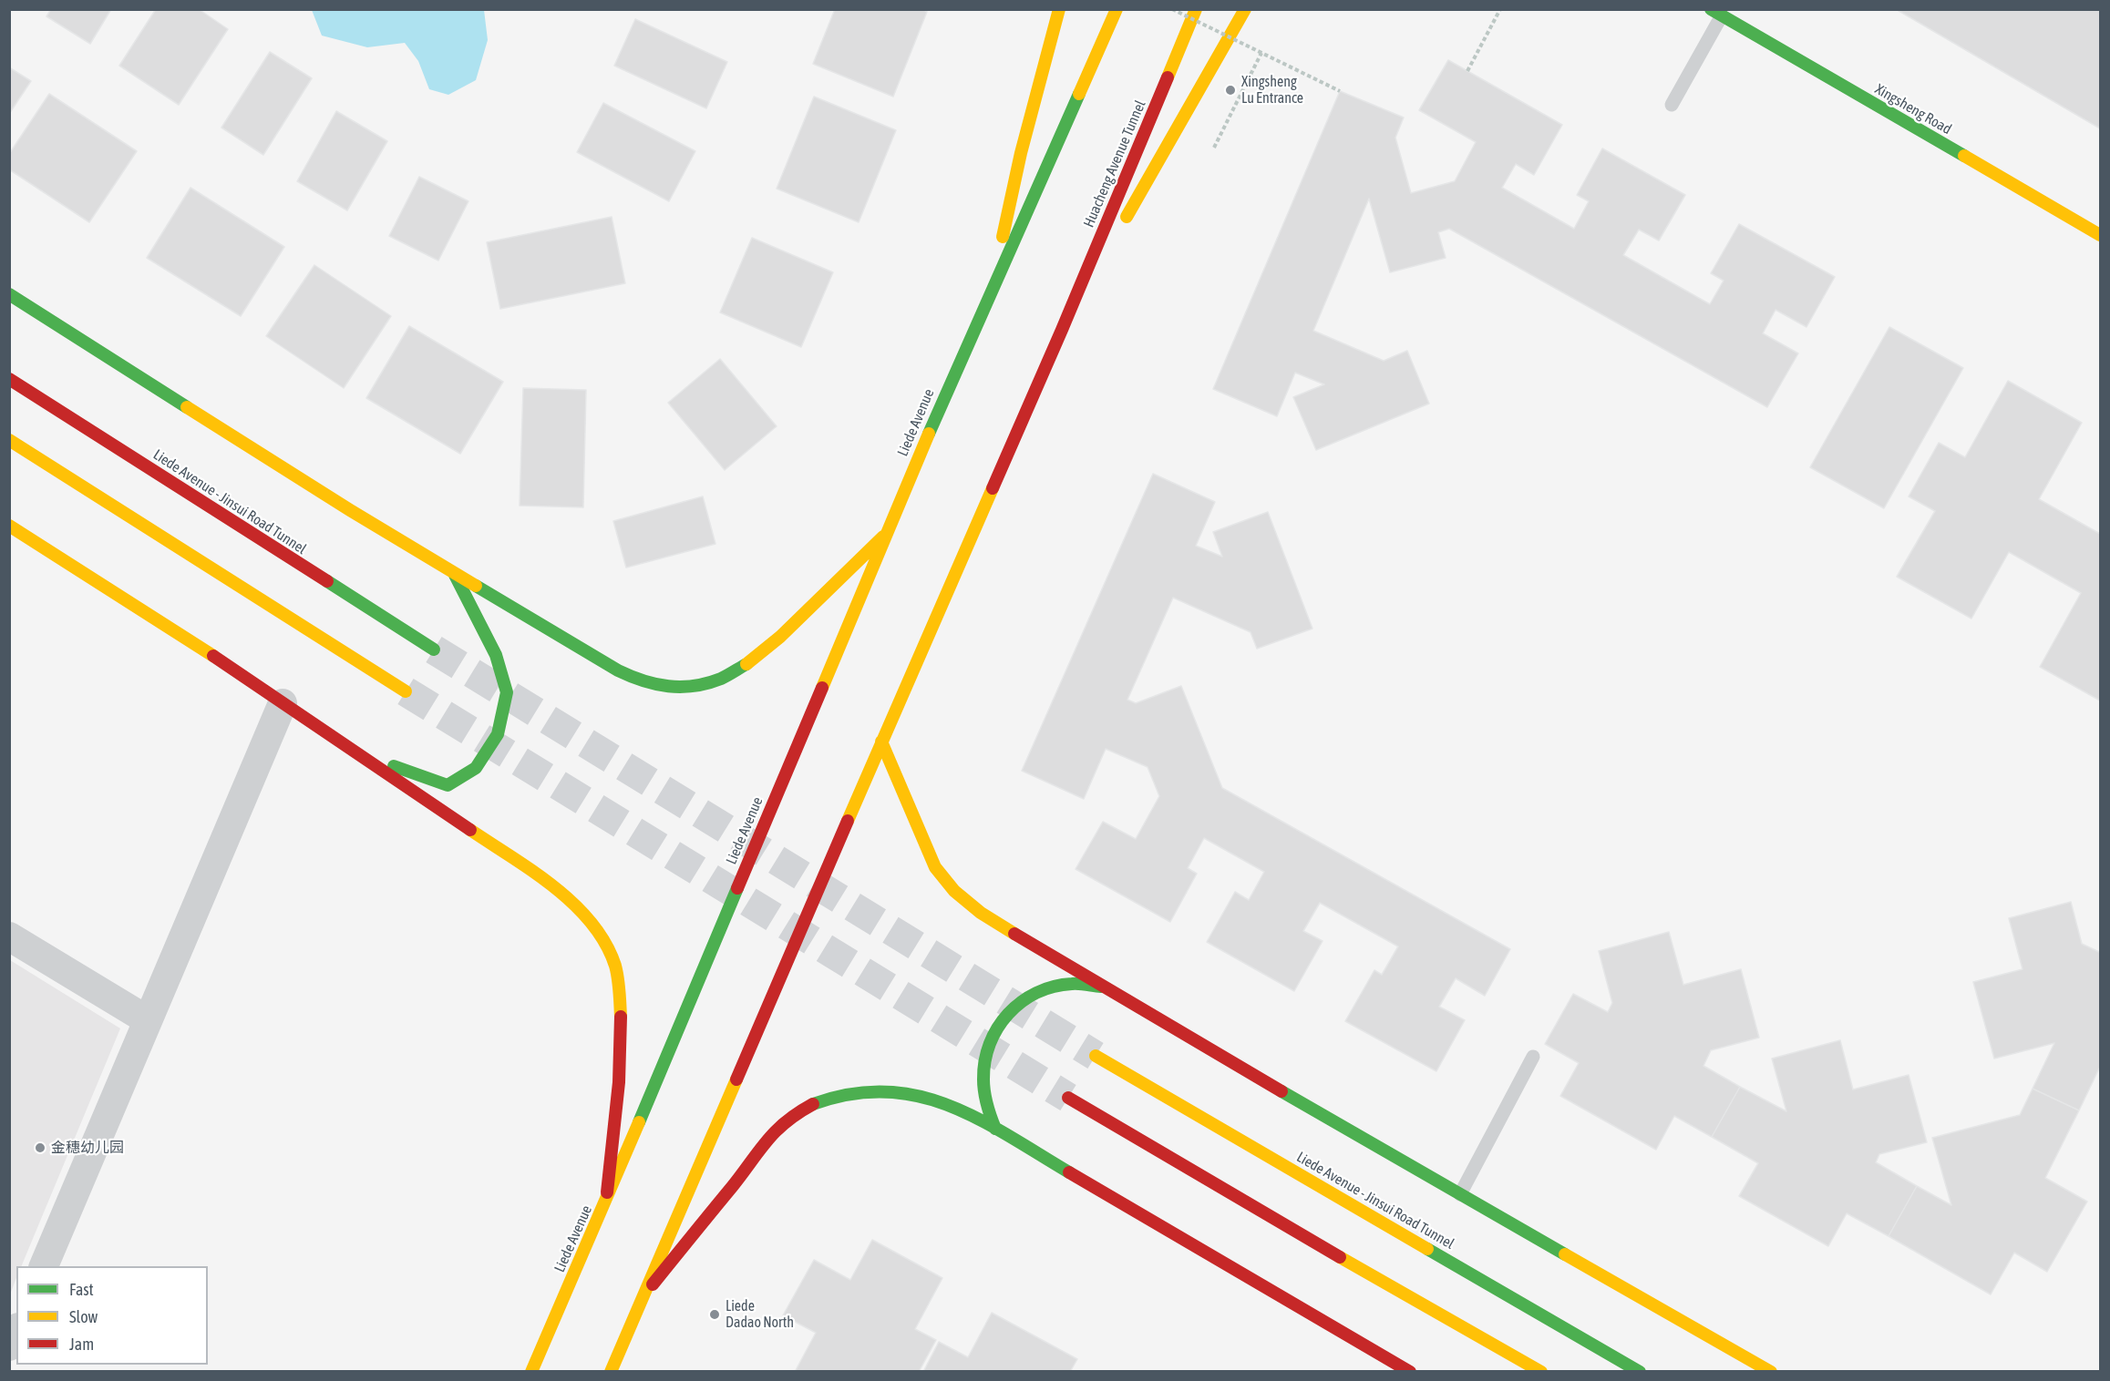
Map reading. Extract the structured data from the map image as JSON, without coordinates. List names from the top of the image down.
{
  "streets": {
    "main road": [
      "Xingsheng Road",
      "Huacheng Avenue Tunnel",
      "Liede Avenue",
      "Liede Avenue - Jinsui Road Tunnel"
    ]
  },
  "places": ["Xingsheng Lu Entrance", "金穗幼儿园", "Liede Dadao North"],
  "legend": ["Fast", "Slow", "Jam"]
}
